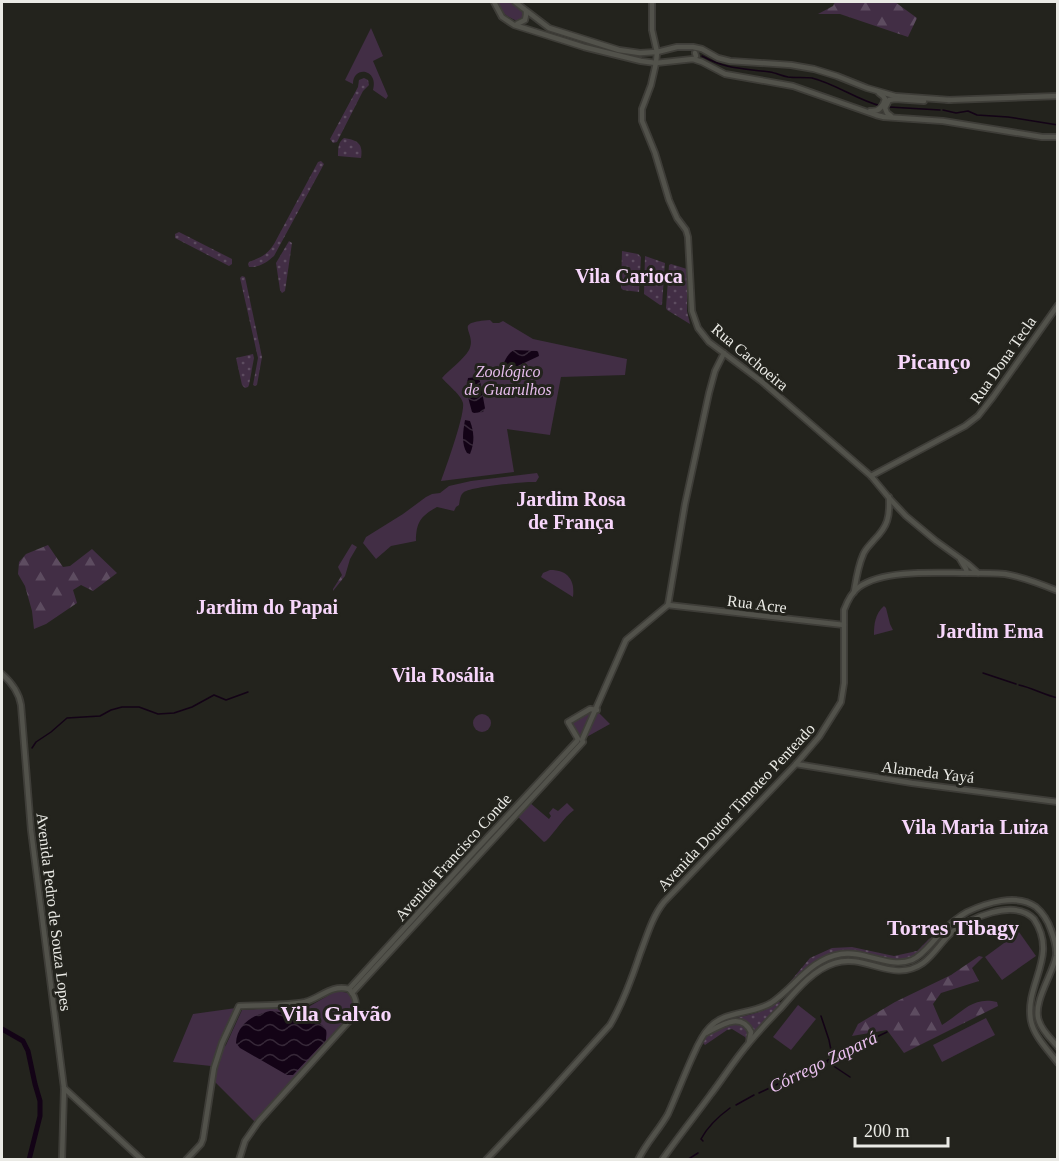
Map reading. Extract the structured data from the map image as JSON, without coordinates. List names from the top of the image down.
{
  "streets": {
    "main road": [
      "Rua Cachoeira",
      "Rua Dona Tecla",
      "Rua Acre",
      "Alameda Yayá",
      "Avenida Doutor Timoteo Penteado",
      "Avenida Francisco Conde",
      "Avenida Pedro de Souza Lopes"
    ]
  },
  "crossings": [
    ["Rua Cachoeira", "Rua Dona Tecla"],
    ["Rua Cachoeira", "Avenida Doutor Timoteo Penteado"],
    ["Rua Acre", "Avenida Doutor Timoteo Penteado"],
    ["Alameda Yayá", "Avenida Doutor Timoteo Penteado"]
  ],
  "districts": [
    "Vila Carioca",
    "Picanço",
    "Jardim Rosa de França",
    "Jardim do Papai",
    "Jardim Ema",
    "Vila Rosália",
    "Vila Maria Luiza",
    "Torres Tibagy",
    "Vila Galvão"
  ],
  "water": ["Córrego Zapará"],
  "parks": ["Zoológico de Guarulhos"],
  "scale_bar": "200 m"
}
